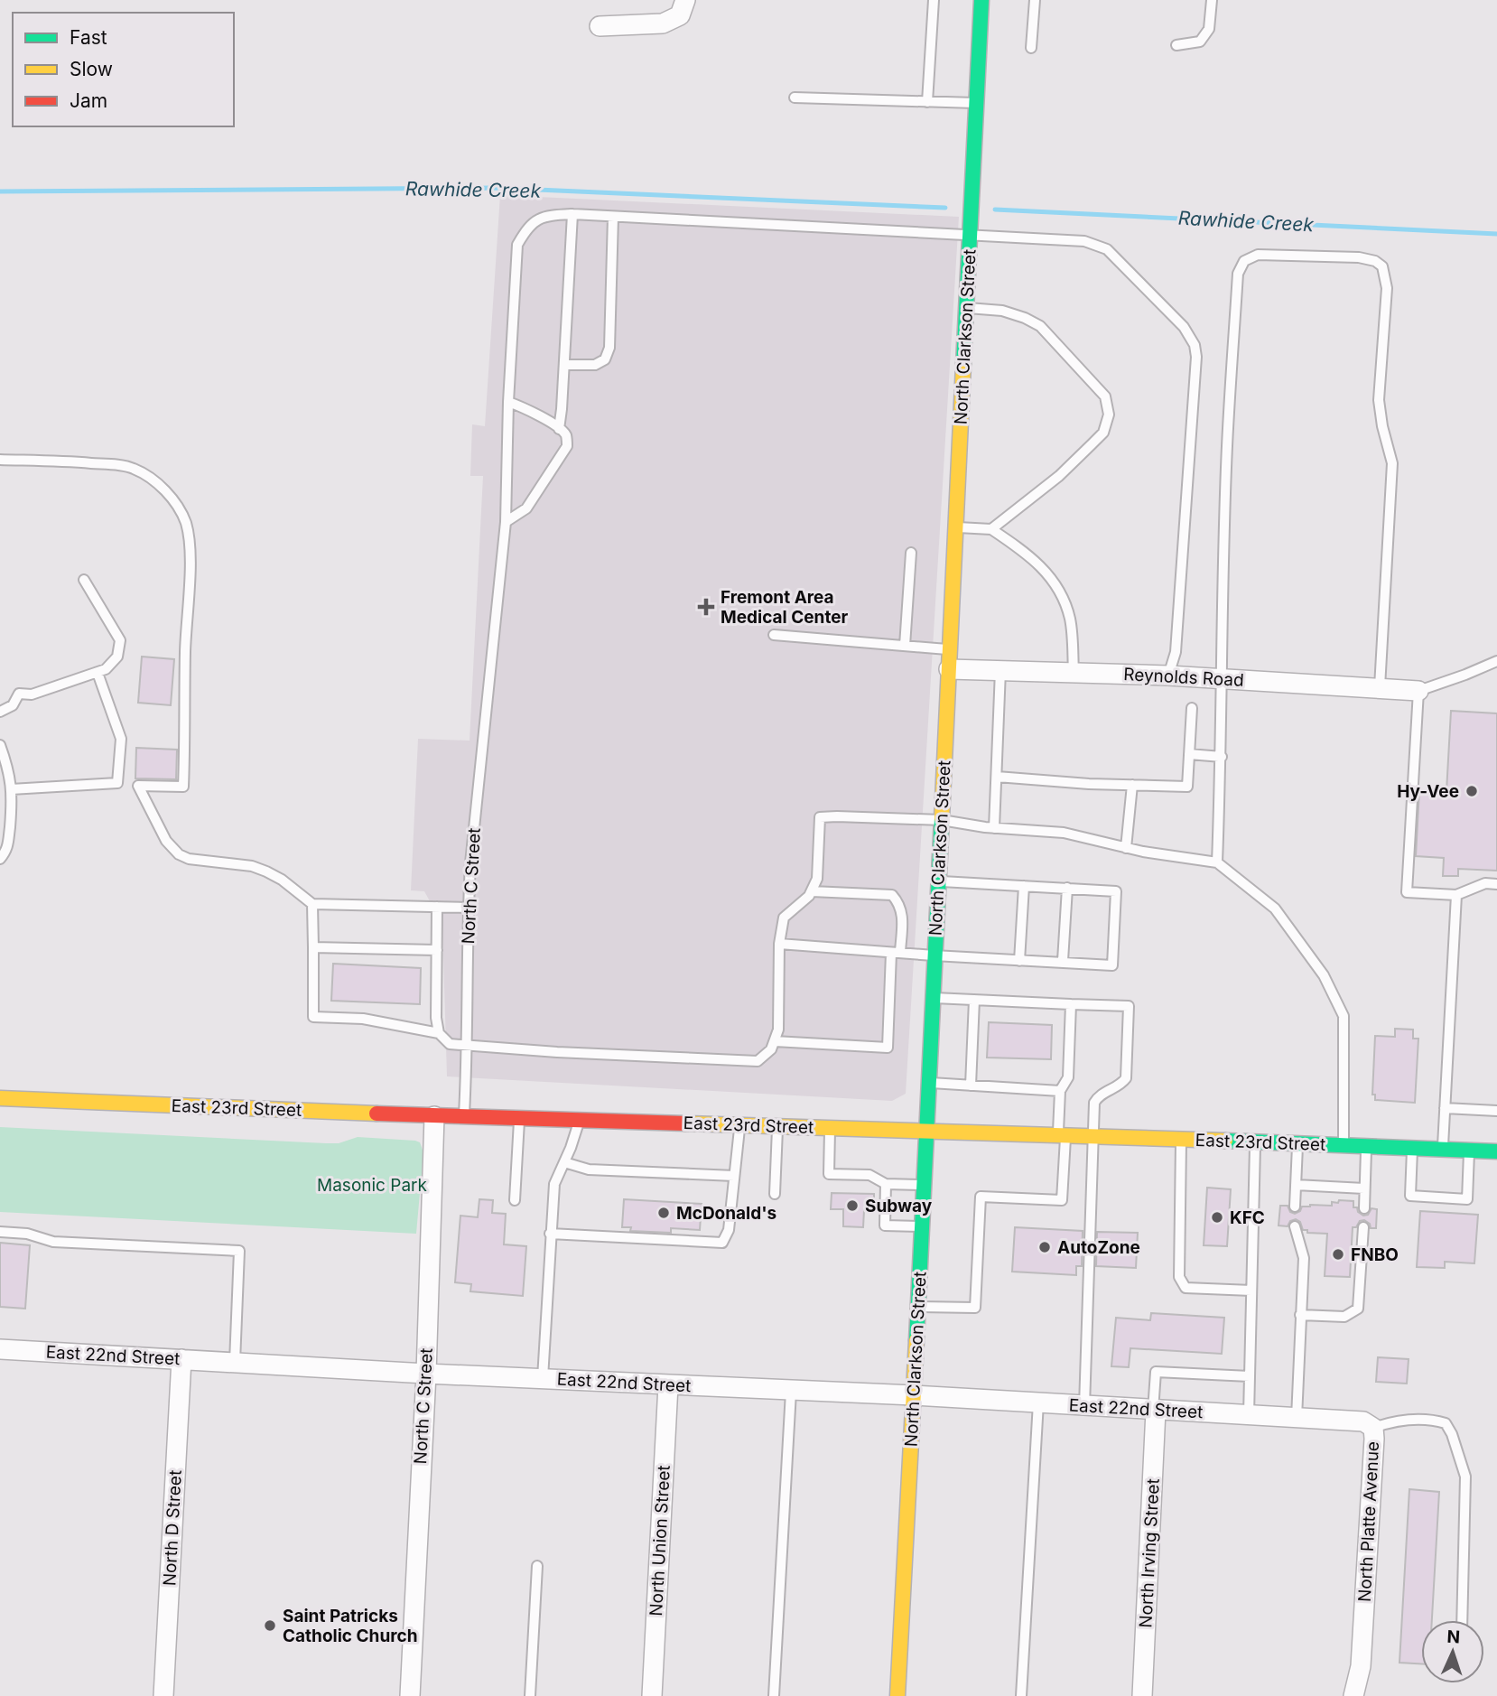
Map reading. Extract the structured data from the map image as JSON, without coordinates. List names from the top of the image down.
{
  "streets": {
    "street": [
      "North Clarkson Street",
      "Reynolds Road",
      "North C Street",
      "East 23rd Street",
      "East 22nd Street",
      "North Platte Avenue",
      "North D Street",
      "North Union Street",
      "North Irving Street"
    ]
  },
  "crossings": [
    ["North Clarkson Street", "Reynolds Road"],
    ["North Clarkson Street", "North C Street"],
    ["North Clarkson Street", "East 23rd Street"],
    ["North Clarkson Street", "East 22nd Street"],
    ["Reynolds Road", "North C Street"],
    ["North C Street", "East 23rd Street"],
    ["North C Street", "East 22nd Street"],
    ["East 22nd Street", "North Platte Avenue"],
    ["East 22nd Street", "North D Street"],
    ["East 22nd Street", "North Union Street"],
    ["East 22nd Street", "North Irving Street"]
  ],
  "water": ["Rawhide Creek"],
  "parks": ["Masonic Park"],
  "places": {
    "health": ["Fremont Area Medical Center"],
    "other": [
      "Hy-Vee",
      "Subway",
      "McDonald's",
      "KFC",
      "AutoZone",
      "FNBO",
      "Saint Patricks Catholic Church"
    ]
  },
  "legend": ["Fast", "Slow", "Jam"],
  "north": "top"
}
